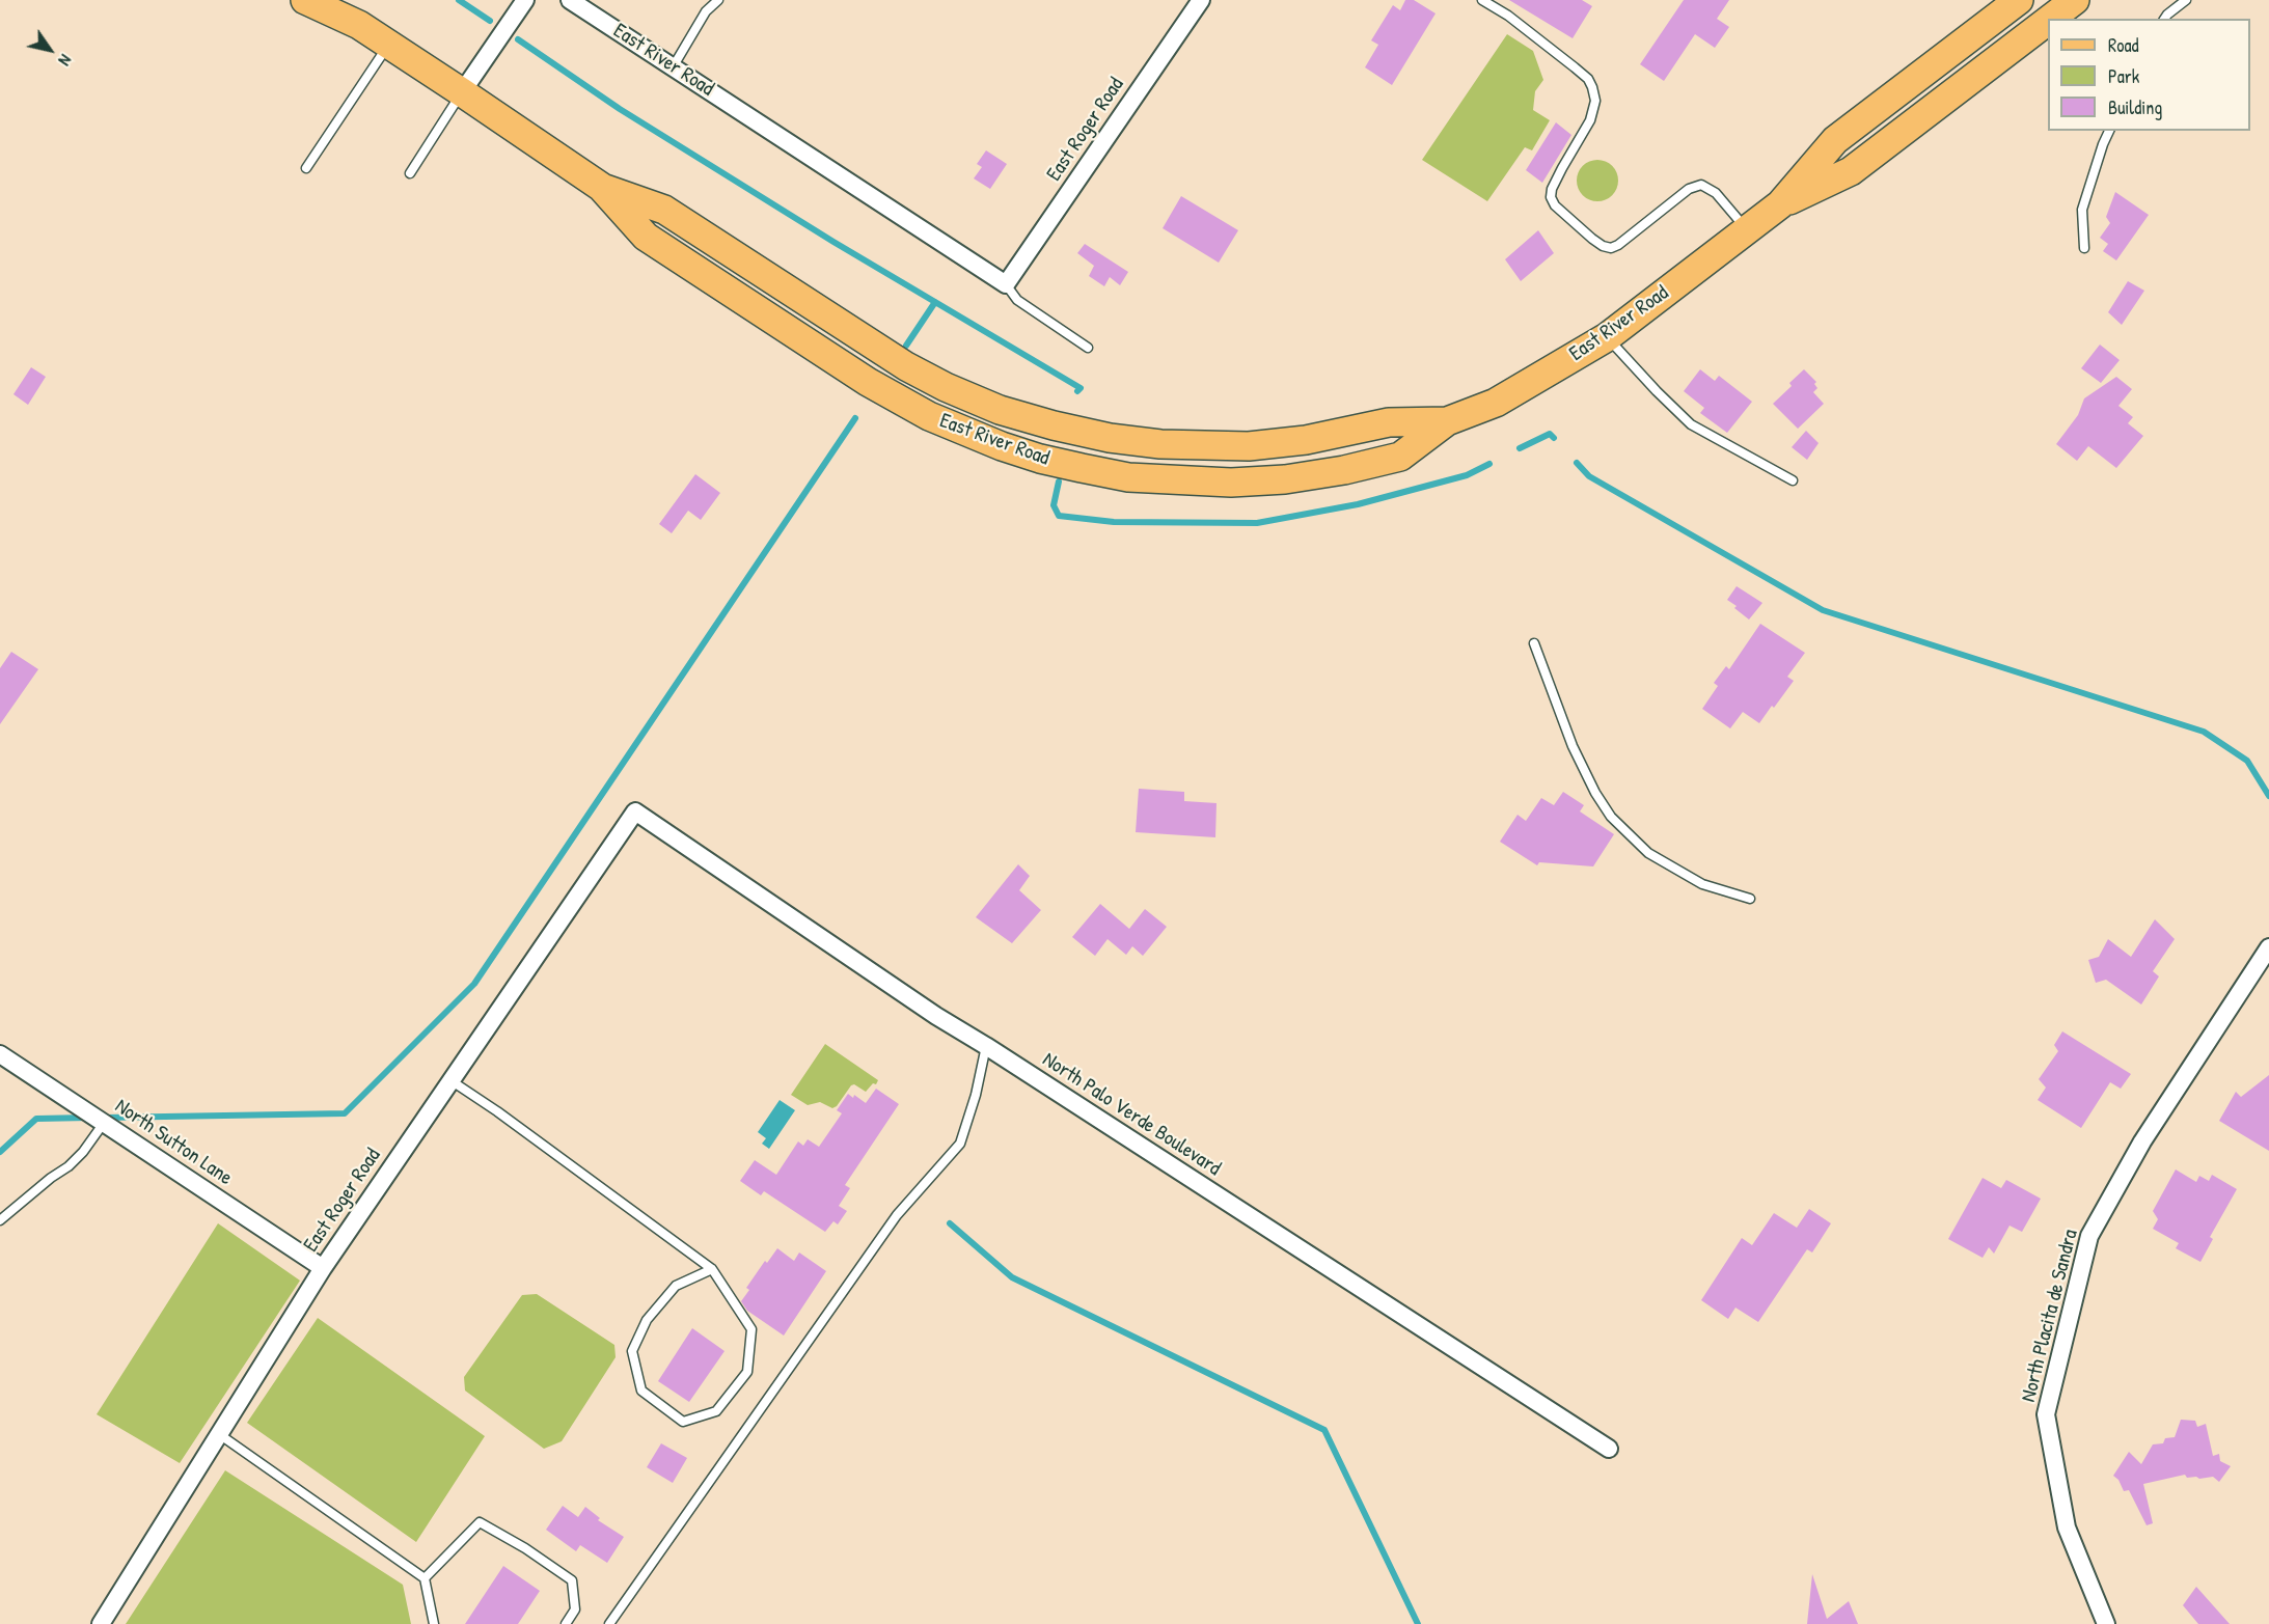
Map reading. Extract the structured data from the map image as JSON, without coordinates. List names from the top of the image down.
{
  "streets": {
    "main road": ["East River Road"],
    "street": [
      "East Roger Road",
      "North Palo Verde Boulevard",
      "North Sutton Lane",
      "North Placita de Sandra"
    ]
  },
  "crossings": [
    ["East River Road", "East Roger Road"],
    ["East Roger Road", "North Palo Verde Boulevard"],
    ["East Roger Road", "North Sutton Lane"]
  ],
  "legend": ["Road", "Park", "Building"],
  "north": "bottom right"
}
